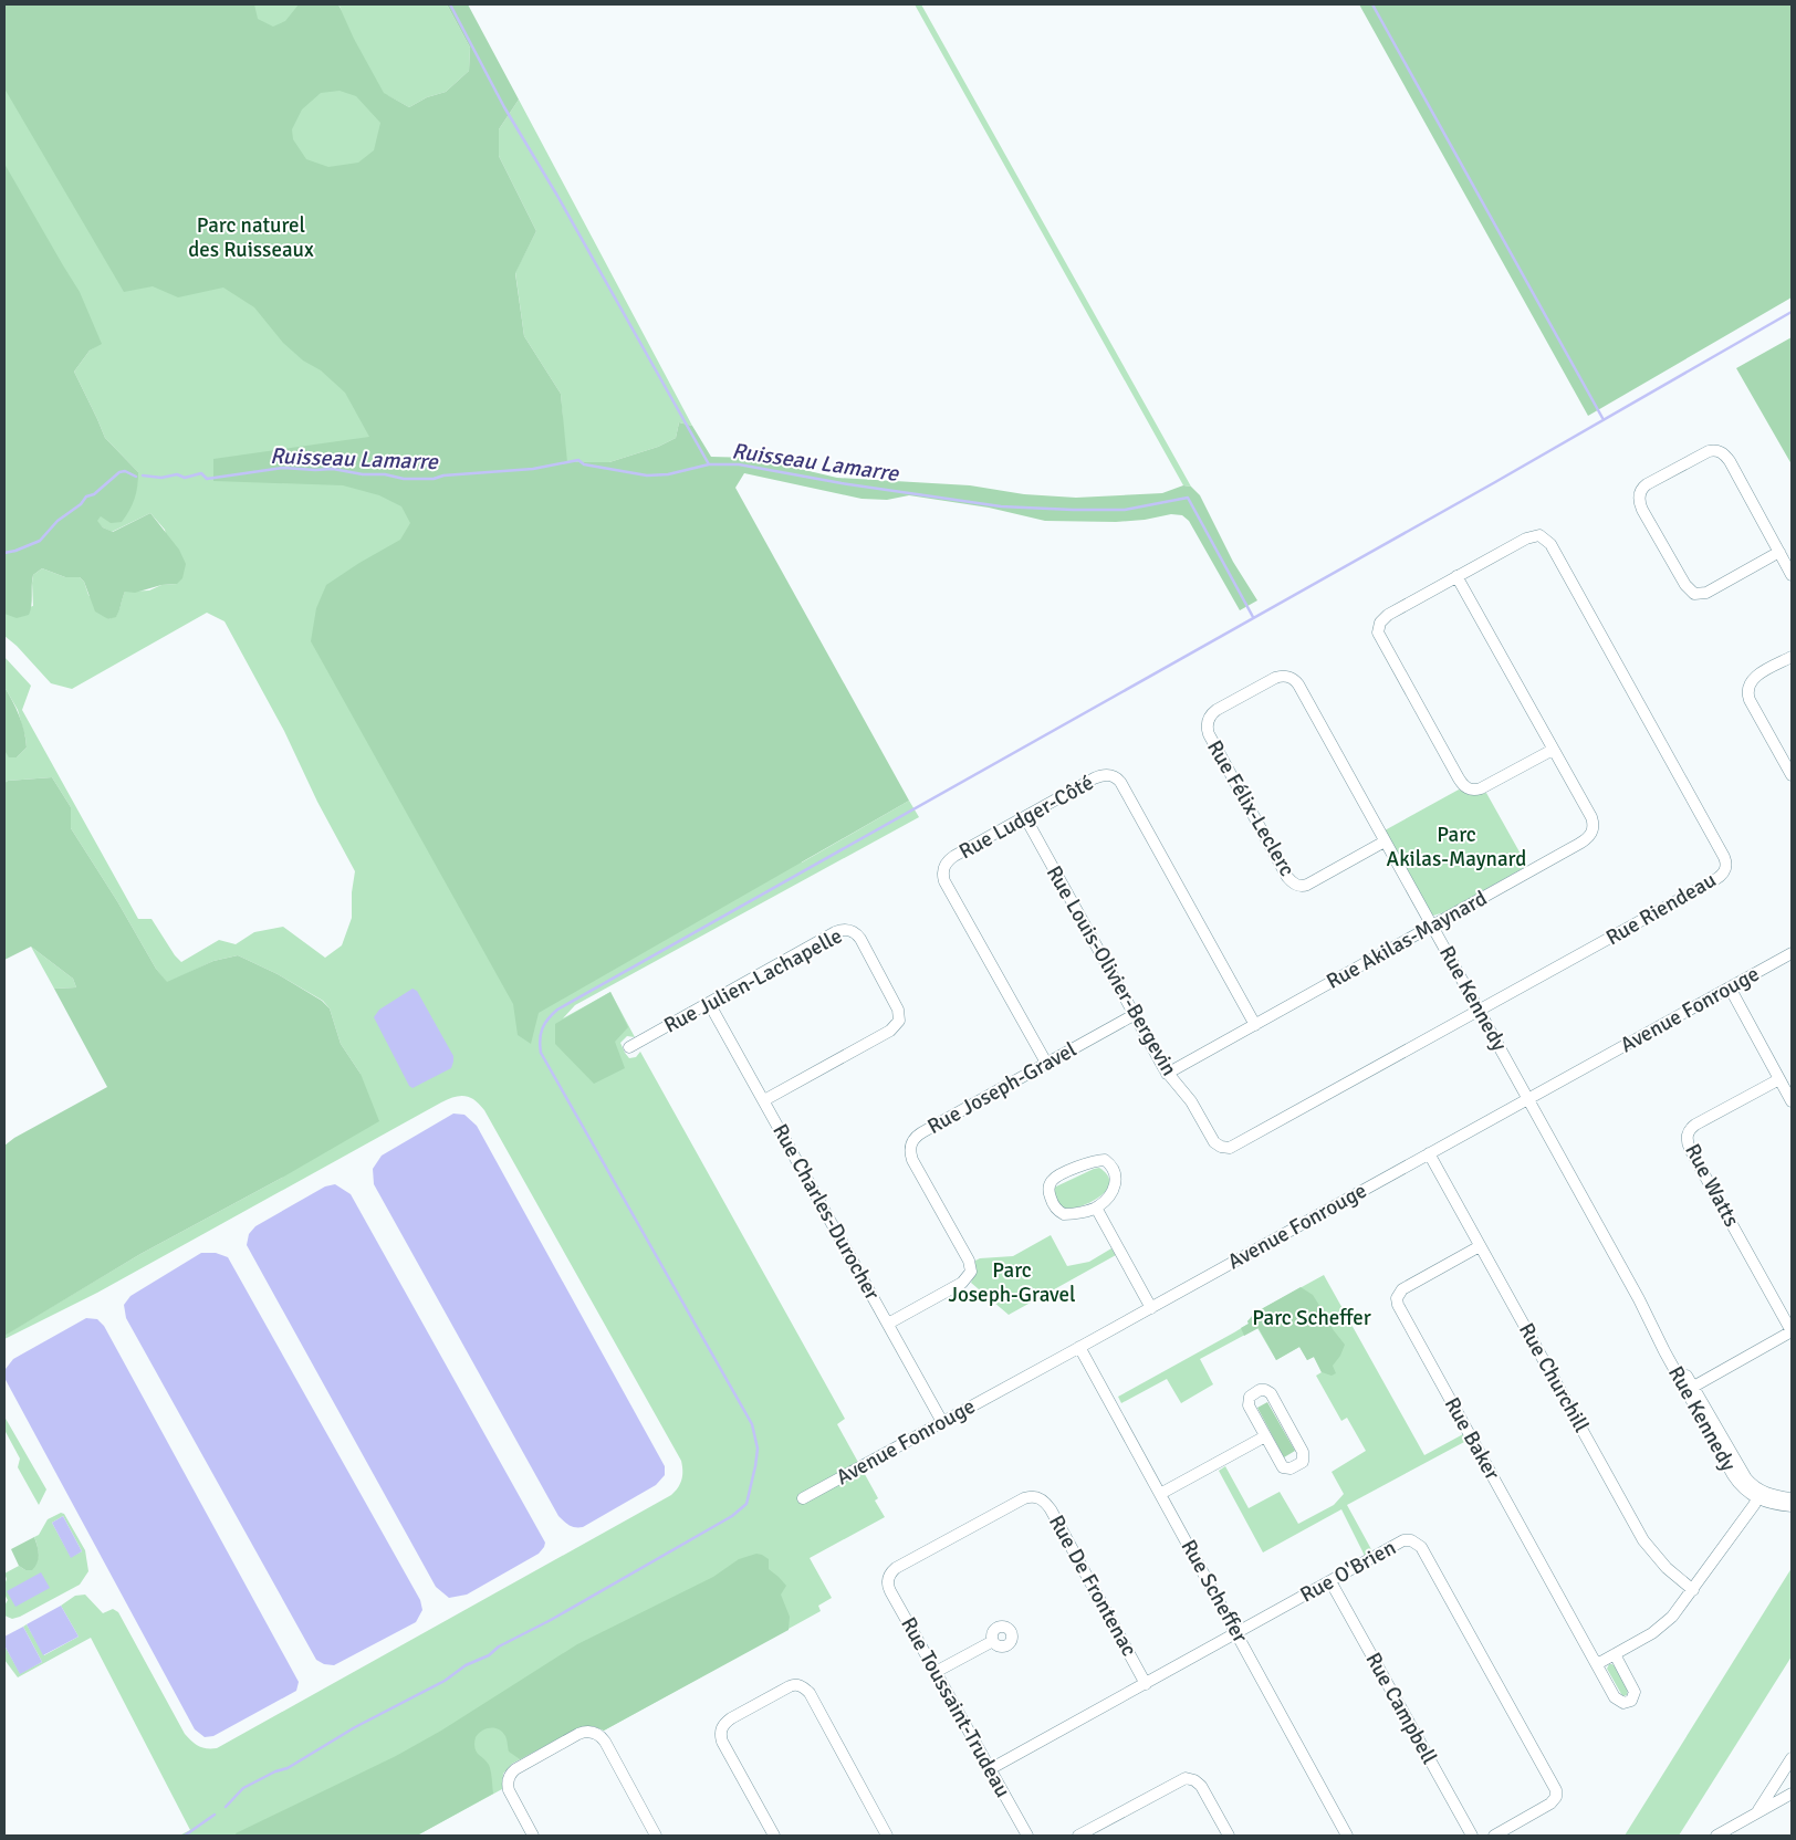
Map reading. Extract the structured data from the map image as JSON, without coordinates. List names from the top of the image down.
{
  "streets": {
    "street": [
      "Rue Félix-Leclerc",
      "Rue Ludger-Côté",
      "Rue Riendeau",
      "Rue Akilas-Maynard",
      "Rue Louis-Olivier-Bergevin",
      "Rue Julien-Lachapelle",
      "Rue Kennedy",
      "Avenue Fonrouge",
      "Rue Joseph-Gravel",
      "Rue Watts",
      "Rue Charles-Durocher",
      "Rue Churchill",
      "Rue Baker",
      "Rue O'Brien",
      "Rue De Frontenac",
      "Rue Scheffer",
      "Rue Toussaint-Trudeau",
      "Rue Campbell"
    ]
  },
  "crossings": [
    ["Rue Félix-Leclerc", "Rue Kennedy"],
    ["Rue Ludger-Côté", "Rue Akilas-Maynard"],
    ["Rue Ludger-Côté", "Rue Louis-Olivier-Bergevin"],
    ["Rue Ludger-Côté", "Rue Joseph-Gravel"],
    ["Rue Riendeau", "Rue Akilas-Maynard"],
    ["Rue Riendeau", "Rue Louis-Olivier-Bergevin"],
    ["Rue Riendeau", "Rue Kennedy"],
    ["Rue Akilas-Maynard", "Rue Louis-Olivier-Bergevin"],
    ["Rue Akilas-Maynard", "Rue Kennedy"],
    ["Rue Louis-Olivier-Bergevin", "Rue Joseph-Gravel"],
    ["Rue Julien-Lachapelle", "Rue Charles-Durocher"],
    ["Rue Kennedy", "Avenue Fonrouge"],
    ["Avenue Fonrouge", "Rue Charles-Durocher"],
    ["Avenue Fonrouge", "Rue Churchill"],
    ["Avenue Fonrouge", "Rue Scheffer"],
    ["Rue Joseph-Gravel", "Rue Charles-Durocher"],
    ["Rue Churchill", "Rue Baker"],
    ["Rue O'Brien", "Rue De Frontenac"],
    ["Rue O'Brien", "Rue Scheffer"],
    ["Rue O'Brien", "Rue Toussaint-Trudeau"],
    ["Rue O'Brien", "Rue Campbell"],
    ["Rue De Frontenac", "Rue Toussaint-Trudeau"]
  ],
  "water": ["Ruisseau Lamarre"],
  "parks": [
    "Parc naturel des Ruisseaux",
    "Parc Akilas-Maynard",
    "Parc Joseph-Gravel",
    "Parc Scheffer"
  ]
}
